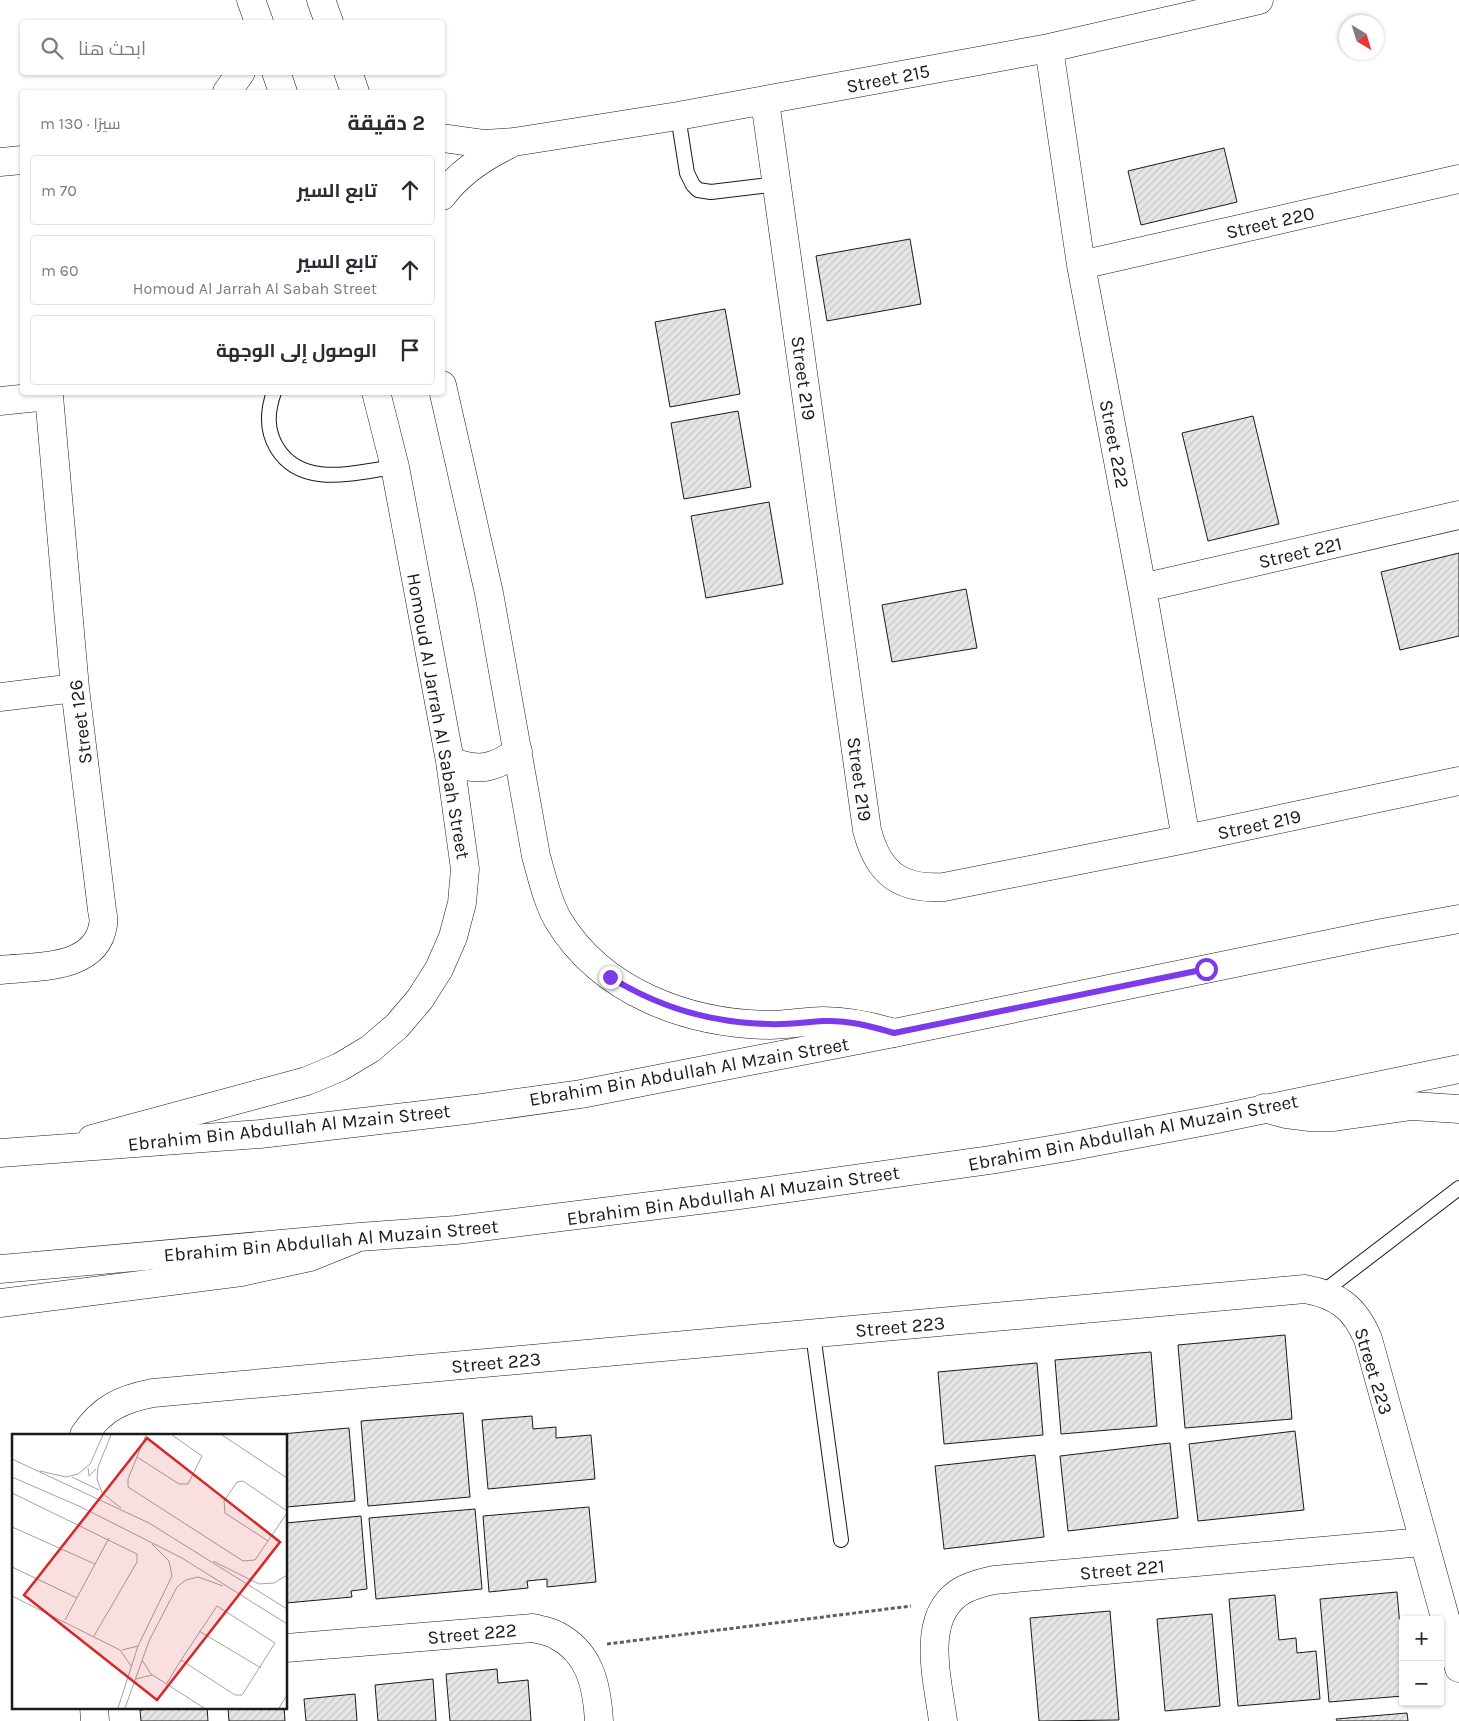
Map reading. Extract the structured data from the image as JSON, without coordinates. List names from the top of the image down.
{
  "streets": {
    "street": [
      "Street 215",
      "Street 220",
      "Street 219",
      "Street 222",
      "Street 221",
      "Homoud Al Jarrah Al Sabah Street",
      "Street 126",
      "Ebrahim Bin Abdullah Al Mzain Street",
      "Ebrahim Bin Abdullah Al Muzain Street",
      "Street 223"
    ]
  },
  "crossings": [
    ["Street 215", "Street 219"],
    ["Street 215", "Street 222"],
    ["Street 220", "Street 222"],
    ["Street 219", "Street 222"],
    ["Street 222", "Street 221"],
    ["Street 221", "Street 223"],
    ["Homoud Al Jarrah Al Sabah Street", "Ebrahim Bin Abdullah Al Mzain Street"]
  ],
  "north": "bottom right",
  "page": {
    "search": "ابحث هنا",
    "heading": ["2 دقيقة", "سيرًا · 130 m"],
    "list": [
      ["تابع السير", "70 m"],
      ["تابع السير", "Homoud Al Jarrah Al Sabah Street", "60 m"],
      "الوصول إلى الوجهة"
    ],
    "map_buttons": ["+", "−"]
  }
}
